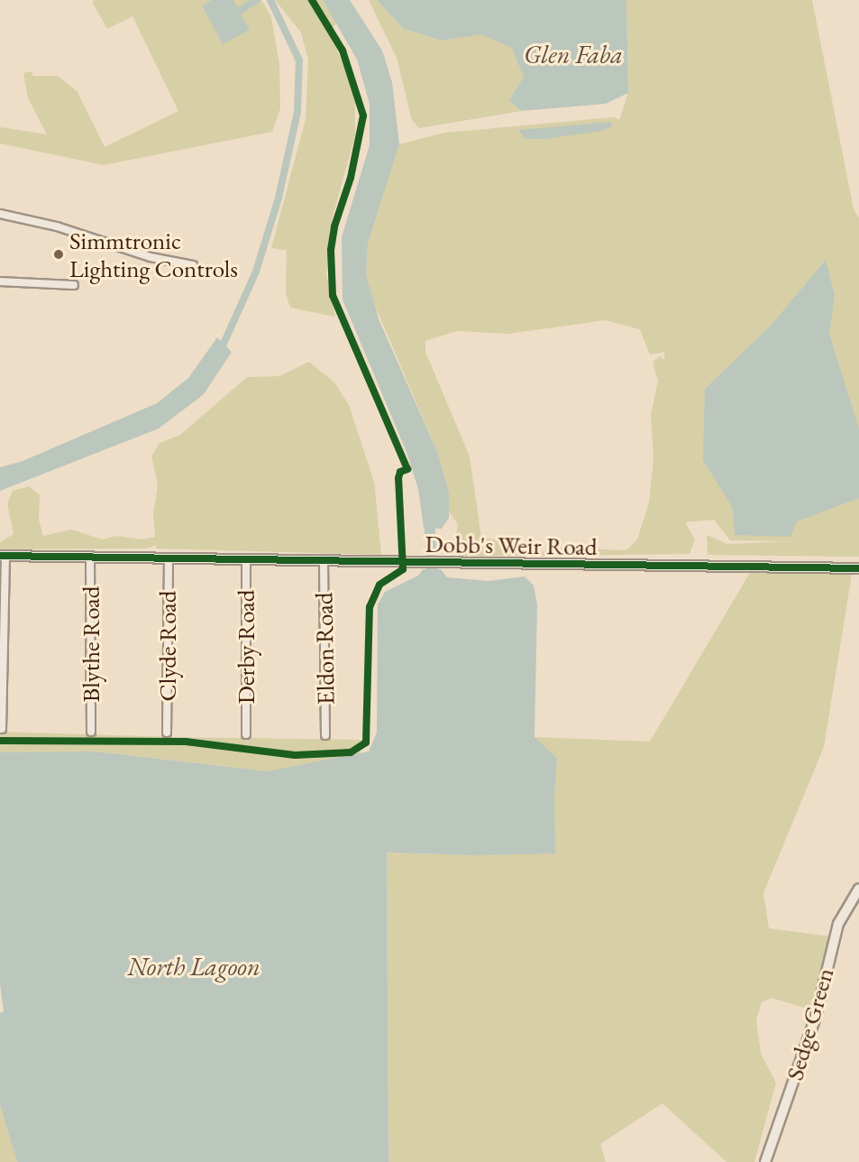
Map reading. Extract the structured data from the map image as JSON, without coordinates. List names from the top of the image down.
{
  "streets": {
    "street": [
      "Dobb's Weir Road",
      "Blythe Road",
      "Clyde Road",
      "Derby Road",
      "Eldon Road",
      "Sedge Green"
    ]
  },
  "crossings": [
    ["Dobb's Weir Road", "Blythe Road"],
    ["Dobb's Weir Road", "Clyde Road"],
    ["Dobb's Weir Road", "Derby Road"],
    ["Dobb's Weir Road", "Eldon Road"]
  ],
  "water": ["Glen Faba", "North Lagoon"],
  "places": ["Simmtronic Lighting Controls"]
}
